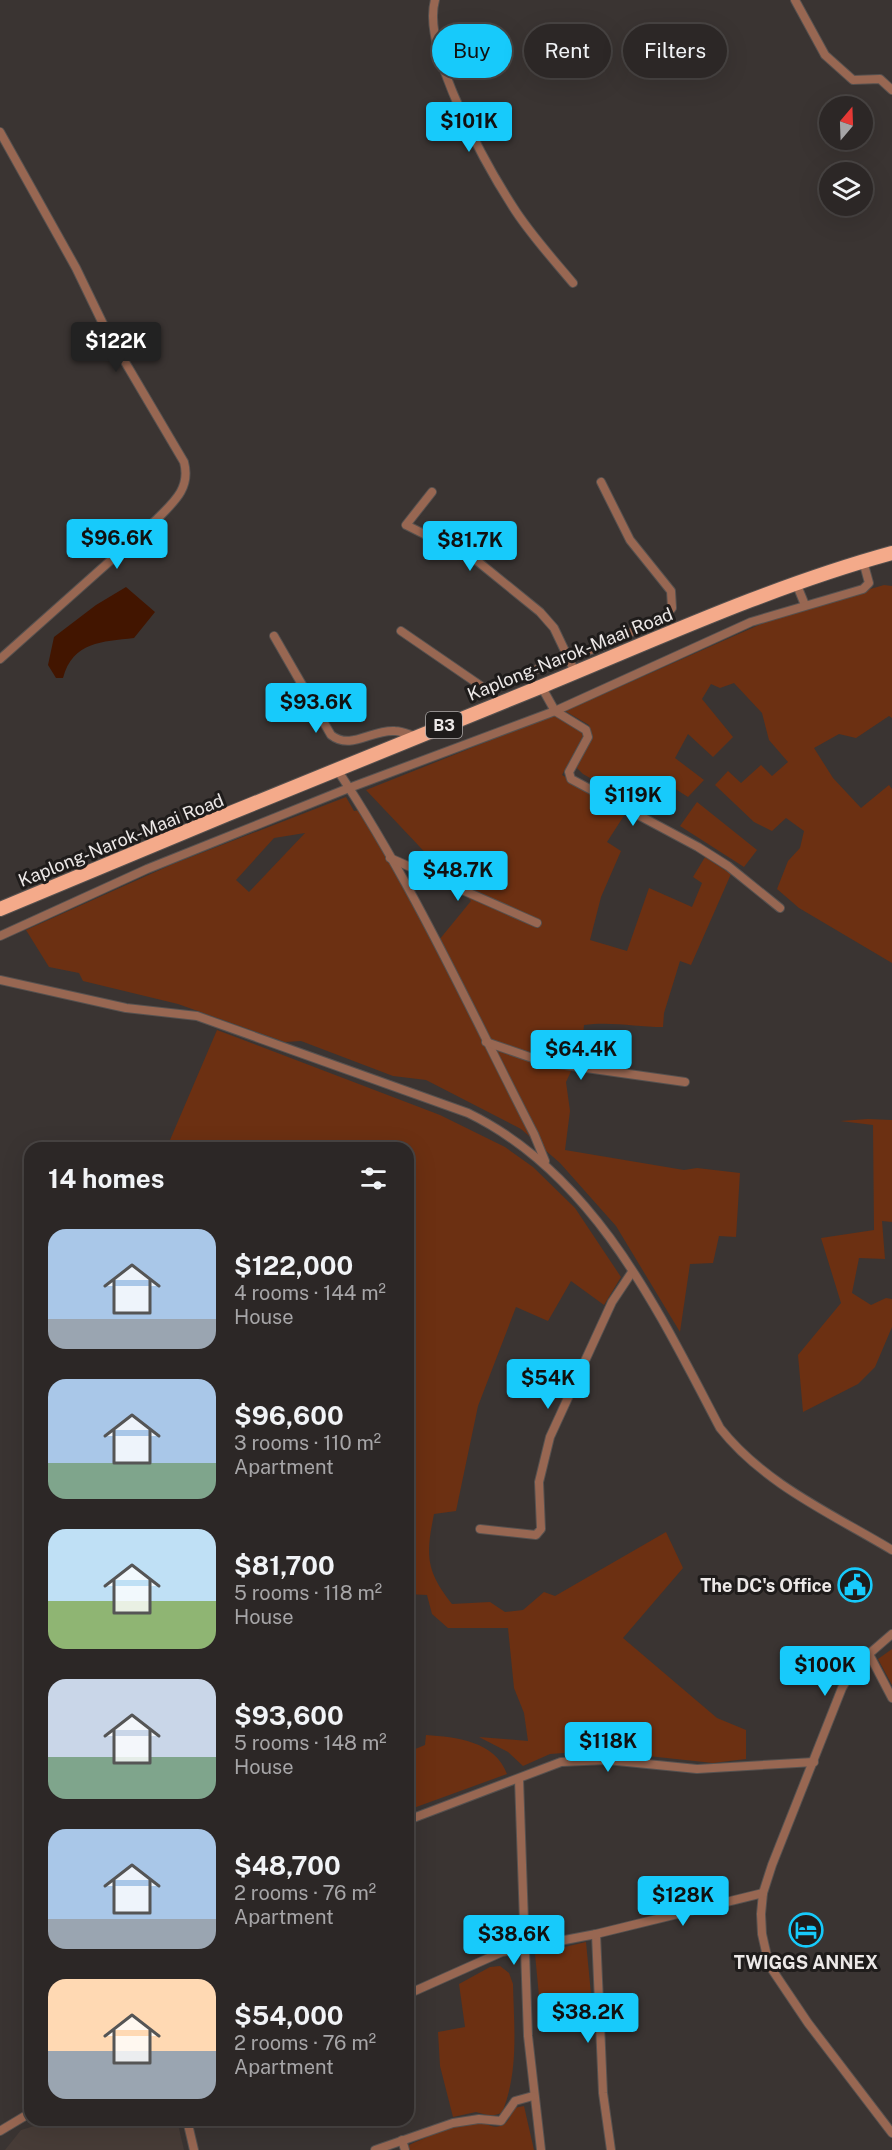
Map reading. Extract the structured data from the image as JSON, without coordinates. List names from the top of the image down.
{
  "streets": {
    "highway": ["Kaplong-Narok-Maai Road", "B3"]
  },
  "places": {
    "public building": ["The DC's Office"],
    "hotel": ["TWIGGS ANNEX"]
  },
  "north": "top",
  "page": {
    "chip": ["Buy", "Rent", "Filters"],
    "price": [
      "$101K",
      "$122K",
      "$96.6K",
      "$81.7K",
      "$93.6K",
      "$119K",
      "$48.7K",
      "$64.4K",
      "$54K",
      "$100K",
      "$118K",
      "$128K",
      "$38.6K",
      "$38.2K"
    ],
    "heading": "14 homes",
    "list": [
      {
        "name": "$122,000",
        "note": "4 rooms · 144 m² · House"
      },
      {
        "name": "$96,600",
        "note": "3 rooms · 110 m² · Apartment"
      },
      {
        "name": "$81,700",
        "note": "5 rooms · 118 m² · House"
      },
      {
        "name": "$93,600",
        "note": "5 rooms · 148 m² · House"
      },
      {
        "name": "$48,700",
        "note": "2 rooms · 76 m² · Apartment"
      },
      {
        "name": "$54,000",
        "note": "2 rooms · 76 m² · Apartment"
      }
    ]
  }
}
